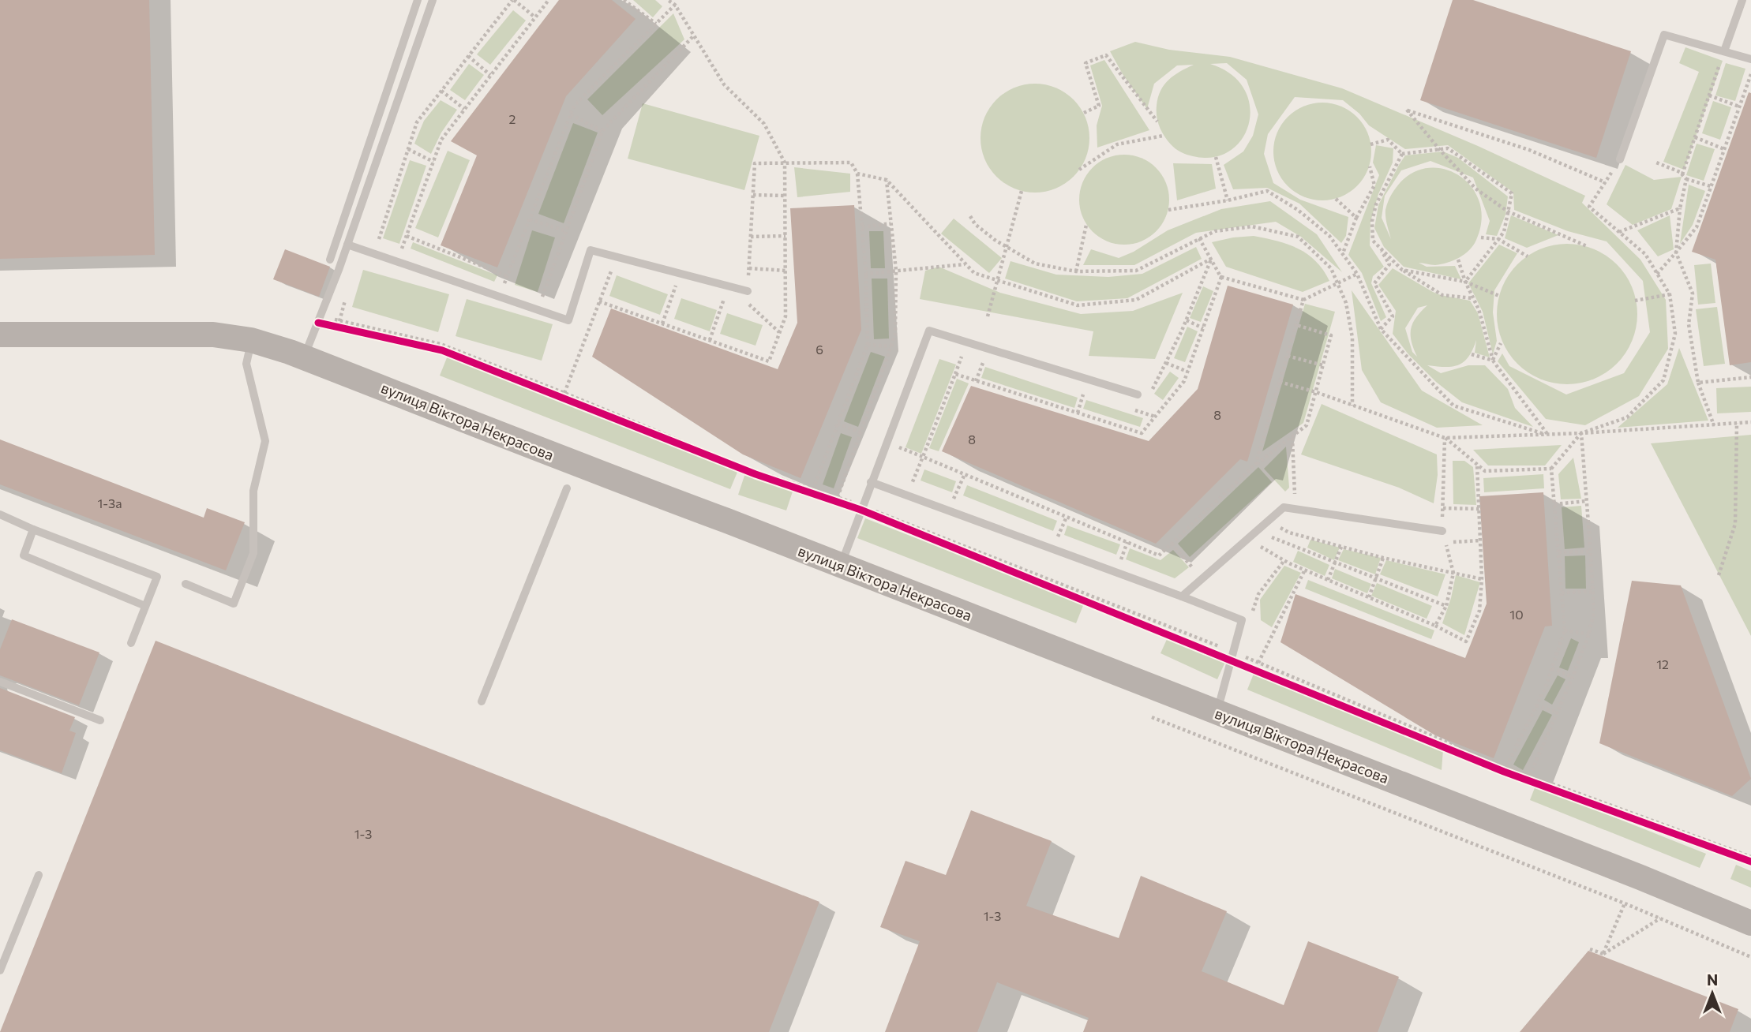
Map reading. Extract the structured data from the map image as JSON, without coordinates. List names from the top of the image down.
{
  "streets": {
    "main road": ["вулиця Віктора Некрасова"]
  },
  "house_numbers": [
    "2",
    "6",
    "8",
    "8",
    "1-3а",
    "10",
    "12",
    "1-3",
    "1-3"
  ],
  "north": "top"
}
